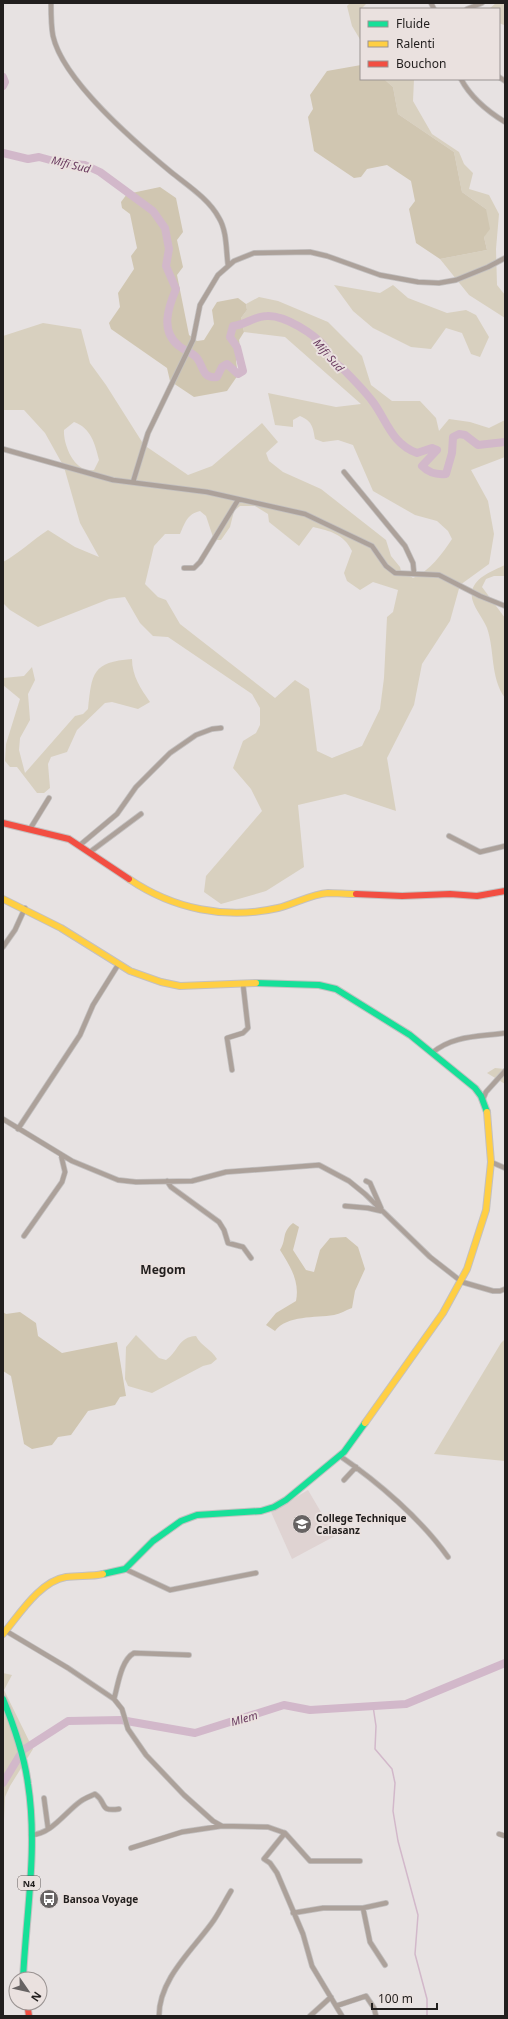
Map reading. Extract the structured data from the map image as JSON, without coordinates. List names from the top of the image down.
{
  "streets": {
    "main road": ["N4"]
  },
  "districts": ["Megom"],
  "water": ["Mifi Sud", "Mlem"],
  "places": {
    "school or university": ["College Technique Calasanz"],
    "bus stop": ["Bansoa Voyage"]
  },
  "legend": ["Fluide", "Ralenti", "Bouchon"],
  "scale_bar": "100 m",
  "north": "bottom right"
}
